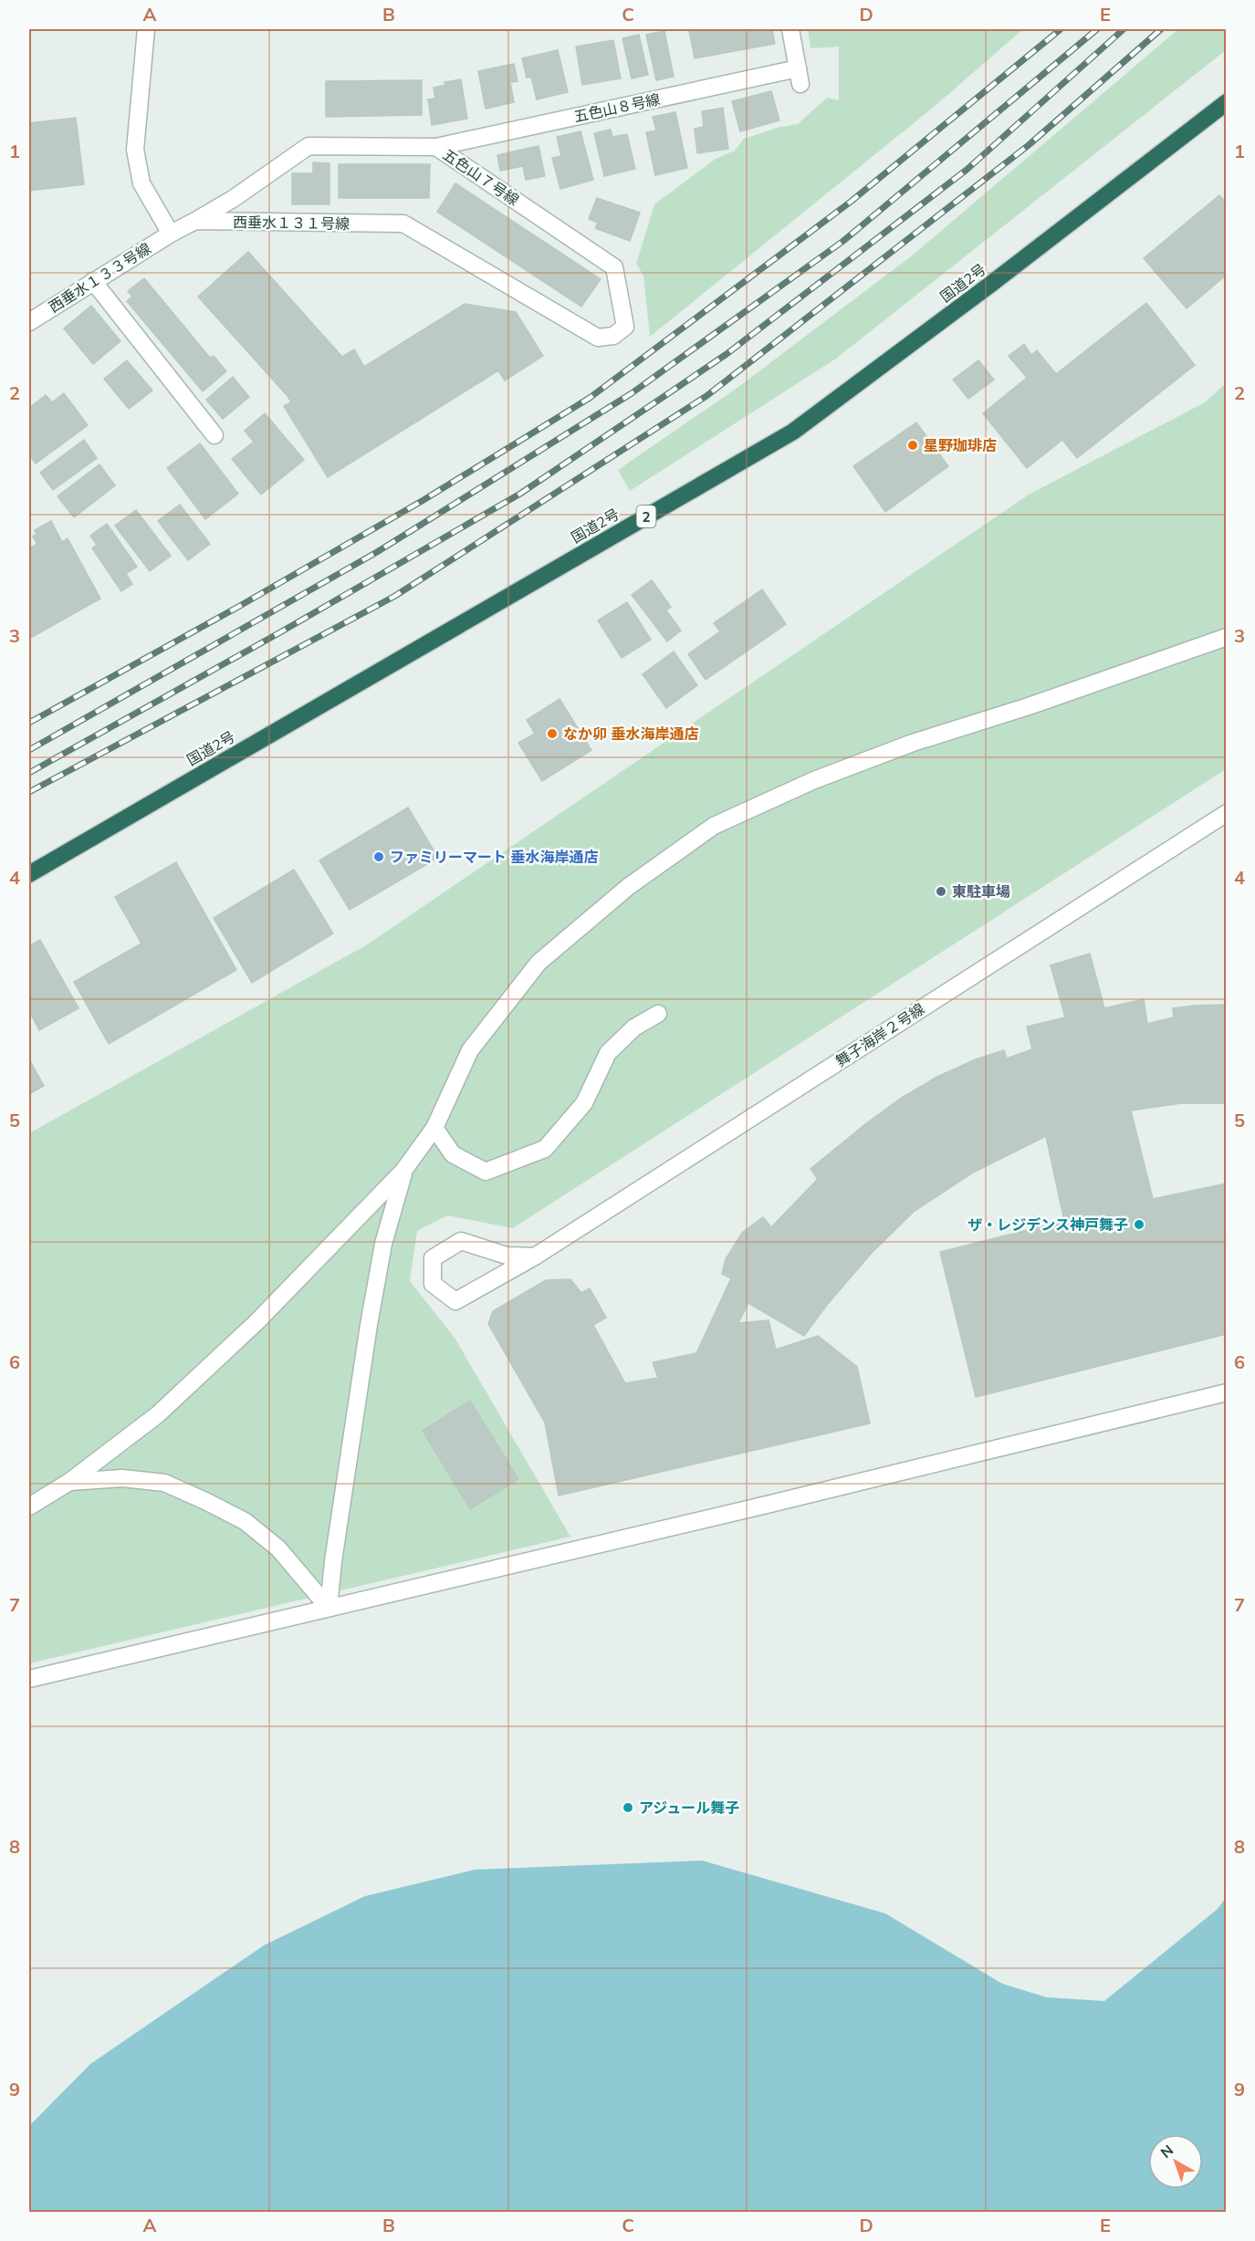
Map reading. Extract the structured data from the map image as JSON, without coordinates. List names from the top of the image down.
{
  "streets": {
    "highway": ["国道2号", "2"],
    "street": [
      "五色山８号線",
      "五色山７号線",
      "西垂水１３１号線",
      "西垂水１３３号線",
      "舞子海岸２号線"
    ]
  },
  "crossings": [
    ["五色山８号線", "五色山７号線"],
    ["五色山７号線", "西垂水１３１号線"],
    ["西垂水１３１号線", "西垂水１３３号線"]
  ],
  "places": [
    "星野珈琲店",
    "なか卯 垂水海岸通店",
    "ファミリーマート 垂水海岸通店",
    "東駐車場",
    "ザ・レジデンス神戸舞子",
    "アジュール舞子"
  ],
  "north": "top left",
  "grid": {
    "columns": [
      "A",
      "B",
      "C",
      "D",
      "E"
    ],
    "rows": [
      "1",
      "2",
      "3",
      "4",
      "5",
      "6",
      "7",
      "8",
      "9"
    ]
  }
}
